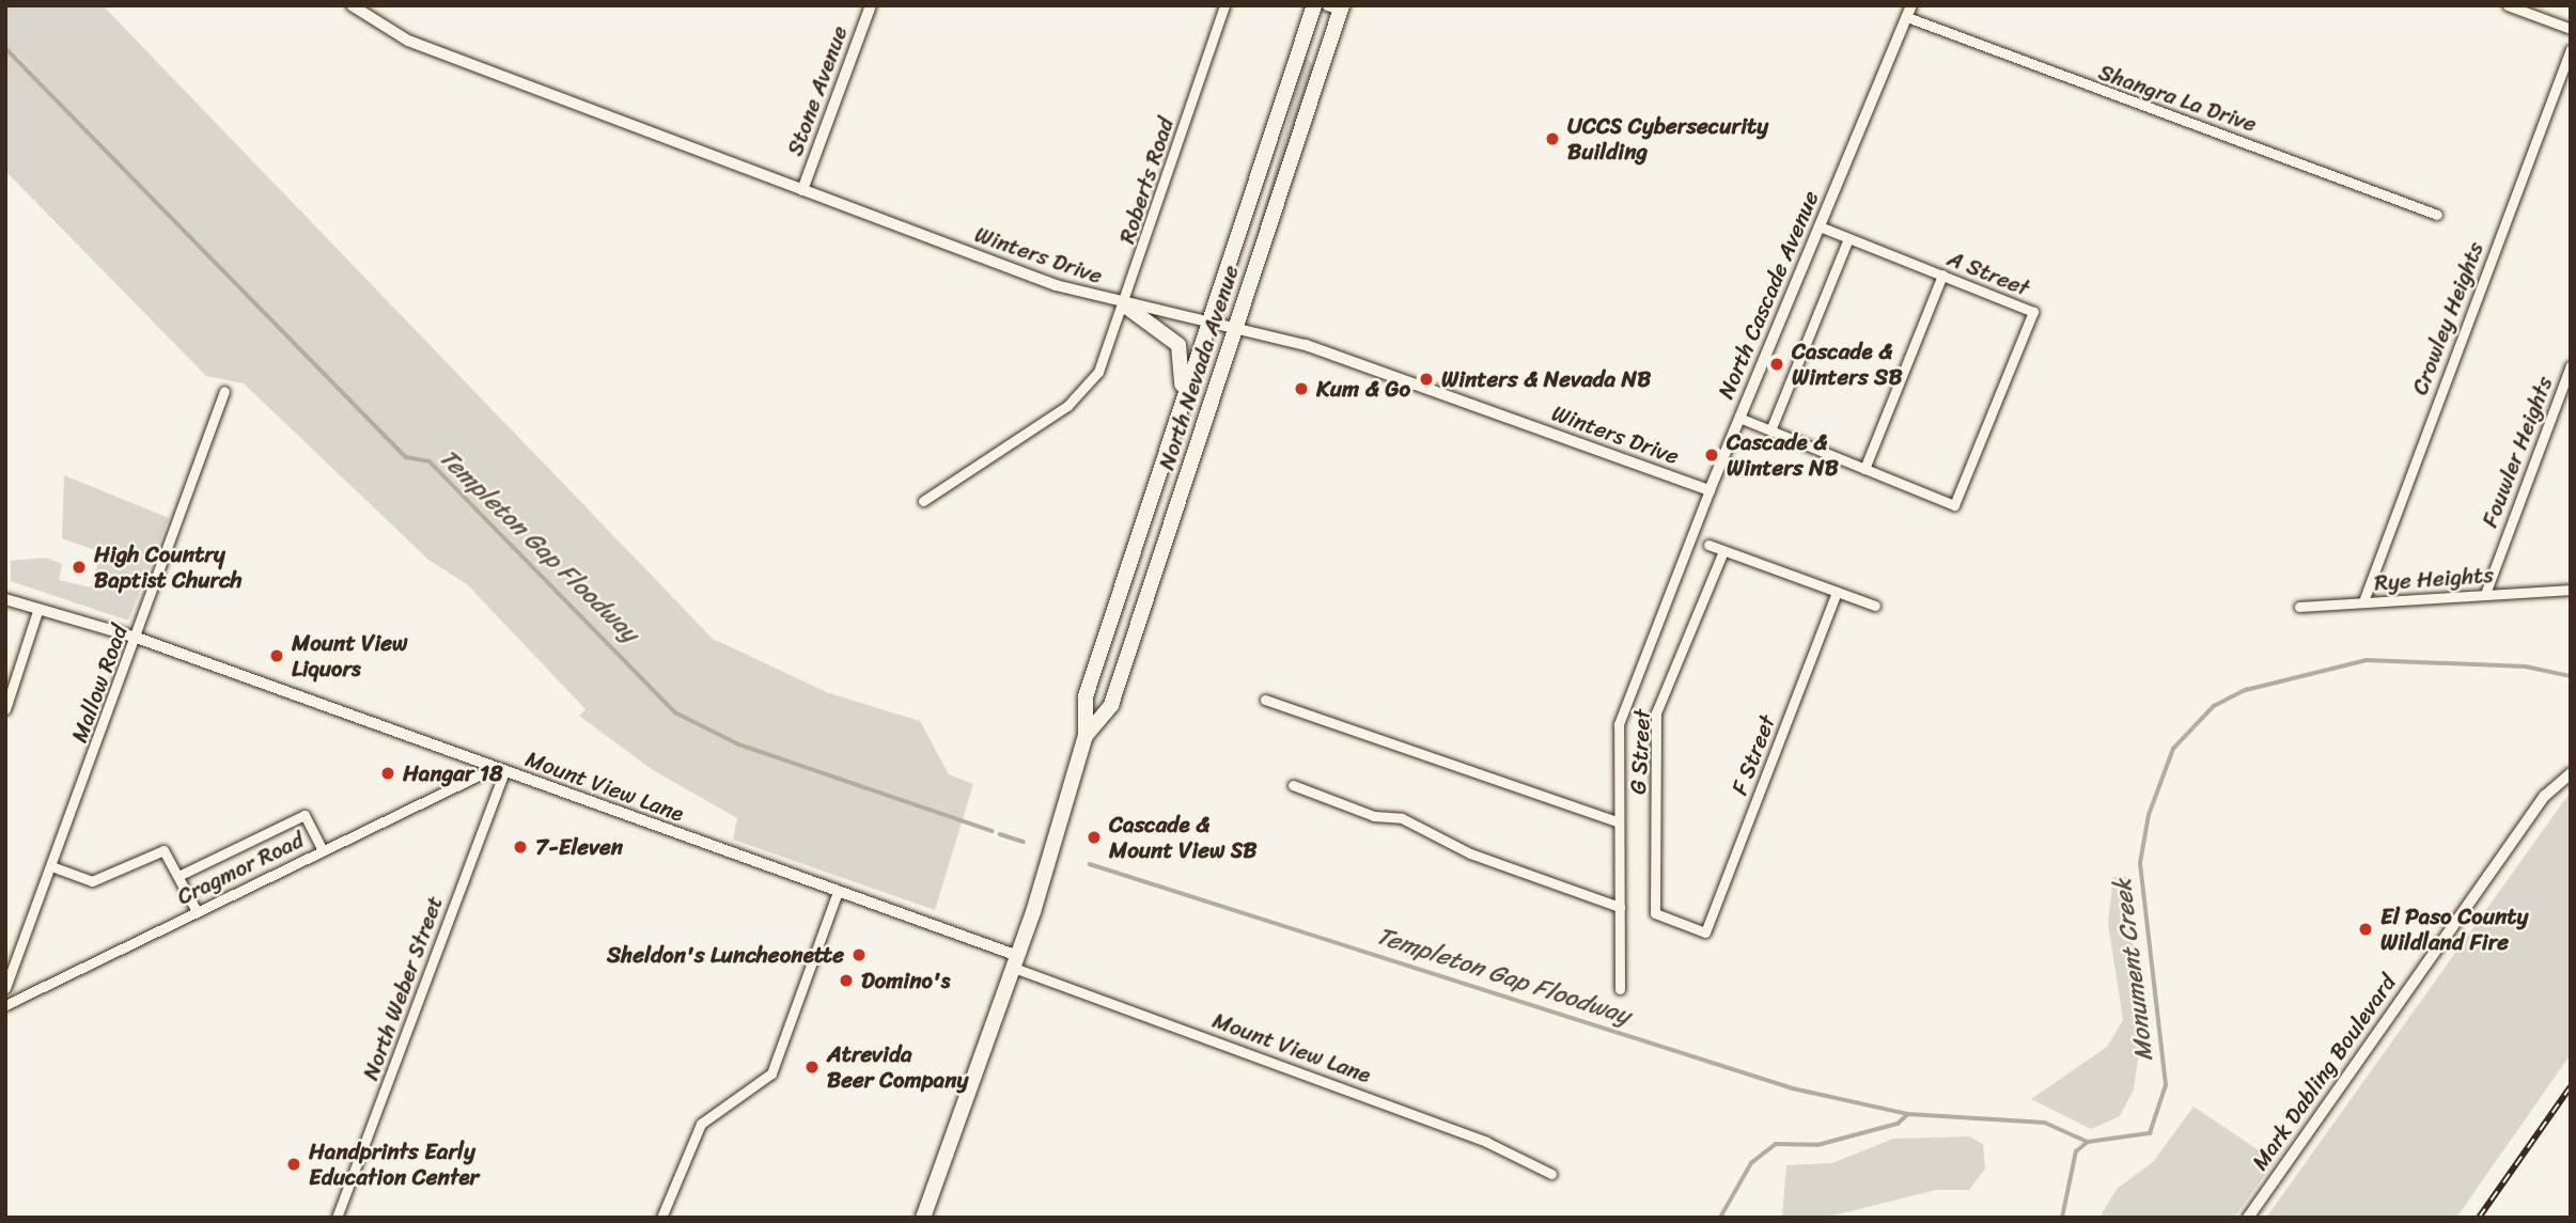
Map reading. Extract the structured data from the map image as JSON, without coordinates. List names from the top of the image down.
{
  "streets": {
    "main road": ["North Nevada Avenue"],
    "street": [
      "Stone Avenue",
      "Shangra La Drive",
      "Roberts Road",
      "Winters Drive",
      "A Street",
      "North Cascade Avenue",
      "Crowley Heights",
      "Fouwler Heights",
      "Rye Heights",
      "Mallow Road",
      "G Street",
      "F Street",
      "Mount View Lane",
      "Cragmor Road",
      "North Weber Street",
      "Mark Dabling Boulevard"
    ]
  },
  "crossings": [
    ["Stone Avenue", "Winters Drive"],
    ["Shangra La Drive", "North Cascade Avenue"],
    ["Roberts Road", "Winters Drive"],
    ["Winters Drive", "North Cascade Avenue"],
    ["Winters Drive", "North Nevada Avenue"],
    ["A Street", "North Cascade Avenue"],
    ["Crowley Heights", "Rye Heights"],
    ["North Nevada Avenue", "Mount View Lane"],
    ["Fouwler Heights", "Rye Heights"],
    ["Mallow Road", "Mount View Lane"],
    ["G Street", "F Street"],
    ["Mount View Lane", "Cragmor Road"],
    ["Mount View Lane", "North Weber Street"],
    ["Cragmor Road", "North Weber Street"]
  ],
  "water": ["Templeton Gap Floodway", "Monument Creek"],
  "places": [
    "UCCS Cybersecurity Building",
    "Cascade & Winters SB",
    "Winters & Nevada NB",
    "Kum & Go",
    "Cascade & Winters NB",
    "High Country Baptist Church",
    "Mount View Liquors",
    "Hangar 18",
    "Cascade & Mount View SB",
    "7-Eleven",
    "El Paso County Wildland Fire",
    "Sheldon's Luncheonette",
    "Domino's",
    "Atrevida Beer Company",
    "Handprints Early Education Center"
  ]
}
